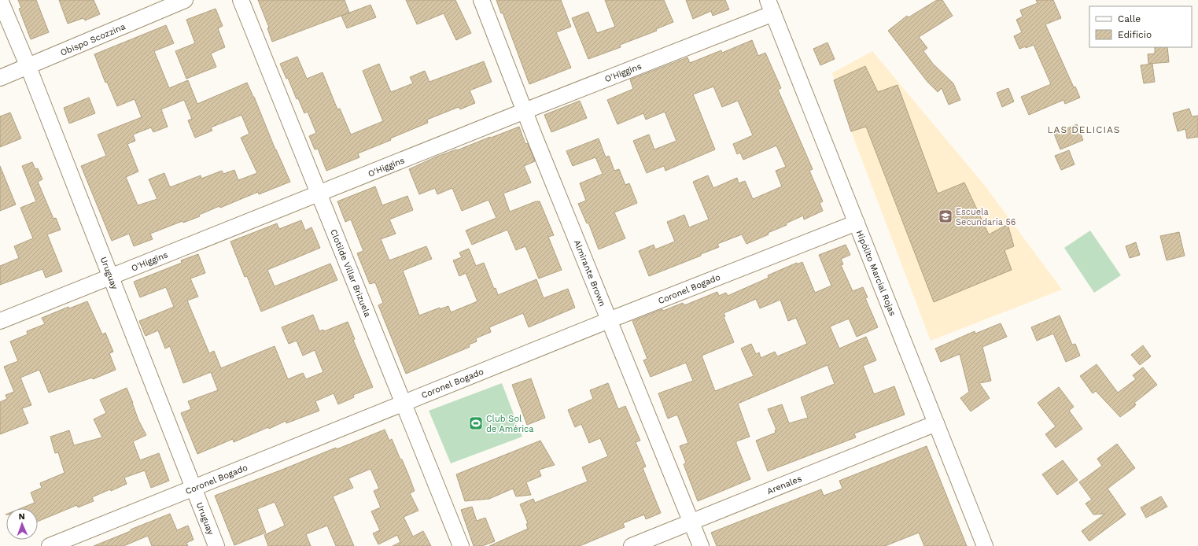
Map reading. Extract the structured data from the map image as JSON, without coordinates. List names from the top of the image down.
{
  "streets": {
    "street": [
      "Obispo Scozzina",
      "O'Higgins",
      "Uruguay",
      "Clotilde Villar Brizuela",
      "Almirante Brown",
      "Hipólito Marcial Rojas",
      "Coronel Bogado",
      "Arenales"
    ]
  },
  "crossings": [
    ["Obispo Scozzina", "Uruguay"],
    ["O'Higgins", "Uruguay"],
    ["O'Higgins", "Clotilde Villar Brizuela"],
    ["O'Higgins", "Almirante Brown"],
    ["O'Higgins", "Hipólito Marcial Rojas"],
    ["Uruguay", "Coronel Bogado"],
    ["Clotilde Villar Brizuela", "Coronel Bogado"],
    ["Almirante Brown", "Coronel Bogado"],
    ["Almirante Brown", "Arenales"],
    ["Hipólito Marcial Rojas", "Coronel Bogado"],
    ["Hipólito Marcial Rojas", "Arenales"]
  ],
  "districts": ["LAS DELICIAS"],
  "places": {
    "school or university": ["Escuela Secundaria 56"],
    "sports": ["Club Sol de América"]
  },
  "legend": ["Calle", "Edificio"],
  "north": "top"
}
